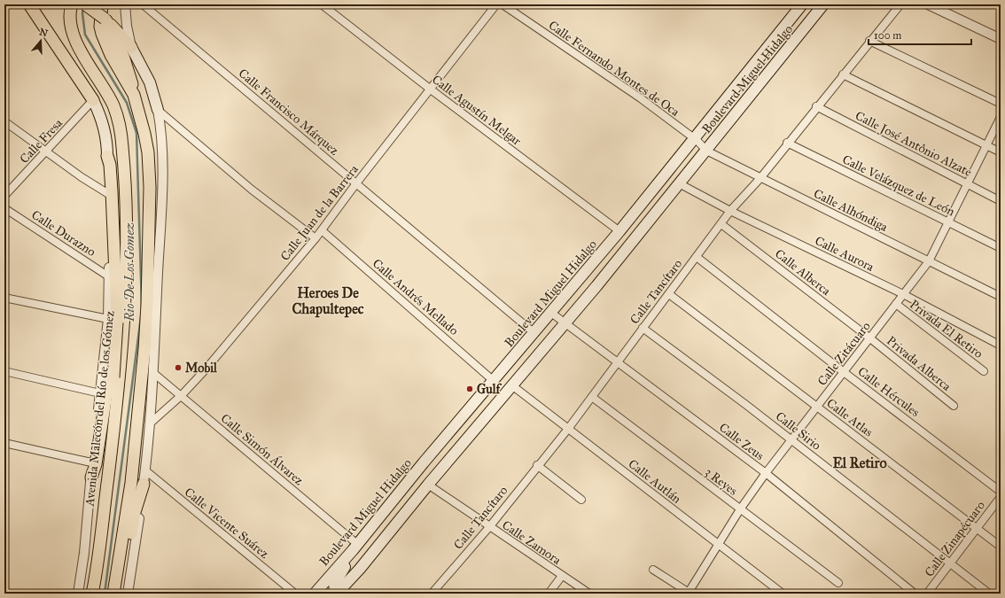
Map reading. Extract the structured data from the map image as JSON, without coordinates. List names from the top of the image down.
{
  "streets": {
    "main road": ["Boulevard Miguel Hidalgo", "Avenida Malecón del Río de los Gómez"],
    "street": [
      "Calle Fernando Montes de Oca",
      "Calle Agustín Melgar",
      "Calle Francisco Márquez",
      "Calle Fresa",
      "Calle José Antônio Alzate",
      "Calle Velázquez de León",
      "Calle Alhóndiga",
      "Calle Juan de la Barrera",
      "Calle Durazno",
      "Calle Aurora",
      "Calle Alberca",
      "Calle Tancítaro",
      "Calle Andrés Mellado",
      "Privada El Retiro",
      "Calle Zitácuaro",
      "Privada Alberca",
      "Calle Hércules",
      "Calle Atlas",
      "Calle Sirio",
      "Calle Zeus",
      "Calle Simón Álvarez",
      "Calle Autlán",
      "3 Reyes",
      "Calle Vicente Suárez",
      "Calle Zinapécuaro",
      "Calle Zamora"
    ]
  },
  "crossings": [
    ["Calle Fernando Montes de Oca", "Boulevard Miguel Hidalgo"],
    ["Calle Fernando Montes de Oca", "Calle Alhóndiga"],
    ["Boulevard Miguel Hidalgo", "Calle Agustín Melgar"],
    ["Boulevard Miguel Hidalgo", "Calle Francisco Márquez"],
    ["Boulevard Miguel Hidalgo", "Calle Alhóndiga"],
    ["Boulevard Miguel Hidalgo", "Calle Aurora"],
    ["Boulevard Miguel Hidalgo", "Calle Andrés Mellado"],
    ["Boulevard Miguel Hidalgo", "Calle Zeus"],
    ["Boulevard Miguel Hidalgo", "Calle Simón Álvarez"],
    ["Boulevard Miguel Hidalgo", "Calle Autlán"],
    ["Boulevard Miguel Hidalgo", "Calle Zamora"],
    ["Calle Agustín Melgar", "Calle Juan de la Barrera"],
    ["Calle Francisco Márquez", "Calle Juan de la Barrera"],
    ["Calle Fresa", "Avenida Malecón del Río de los Gómez"],
    ["Calle José Antônio Alzate", "Calle Tancítaro"],
    ["Calle José Antônio Alzate", "Calle Zitácuaro"],
    ["Calle Velázquez de León", "Calle Tancítaro"],
    ["Calle Velázquez de León", "Calle Zitácuaro"],
    ["Calle Alhóndiga", "Calle Tancítaro"],
    ["Calle Alhóndiga", "Calle Zitácuaro"],
    ["Calle Juan de la Barrera", "Calle Andrés Mellado"],
    ["Calle Juan de la Barrera", "Calle Simón Álvarez"],
    ["Calle Durazno", "Avenida Malecón del Río de los Gómez"],
    ["Calle Aurora", "Calle Tancítaro"],
    ["Calle Aurora", "Calle Zitácuaro"],
    ["Calle Alberca", "Calle Tancítaro"],
    ["Calle Alberca", "Calle Zitácuaro"],
    ["Calle Alberca", "Privada Alberca"],
    ["Calle Tancítaro", "Calle Hércules"],
    ["Calle Tancítaro", "Calle Atlas"],
    ["Calle Tancítaro", "Calle Sirio"],
    ["Calle Tancítaro", "Calle Zeus"],
    ["Calle Tancítaro", "Calle Autlán"],
    ["Calle Tancítaro", "3 Reyes"],
    ["Calle Tancítaro", "Calle Zamora"],
    ["Privada El Retiro", "Calle Zitácuaro"],
    ["Calle Zitácuaro", "Privada Alberca"],
    ["Calle Zitácuaro", "Calle Hércules"],
    ["Calle Zitácuaro", "Calle Atlas"],
    ["Calle Zitácuaro", "Calle Sirio"],
    ["Calle Zitácuaro", "Calle Zeus"],
    ["Calle Zitácuaro", "Calle Autlán"],
    ["Calle Zitácuaro", "3 Reyes"],
    ["Calle Atlas", "Calle Zinapécuaro"],
    ["Calle Sirio", "Calle Zinapécuaro"]
  ],
  "districts": ["Heroes De Chapultepec", "El Retiro"],
  "water": ["Rio De Los Gomez"],
  "places": ["Mobil", "Gulf"],
  "scale_bar": "100 m",
  "north": "top"
}
